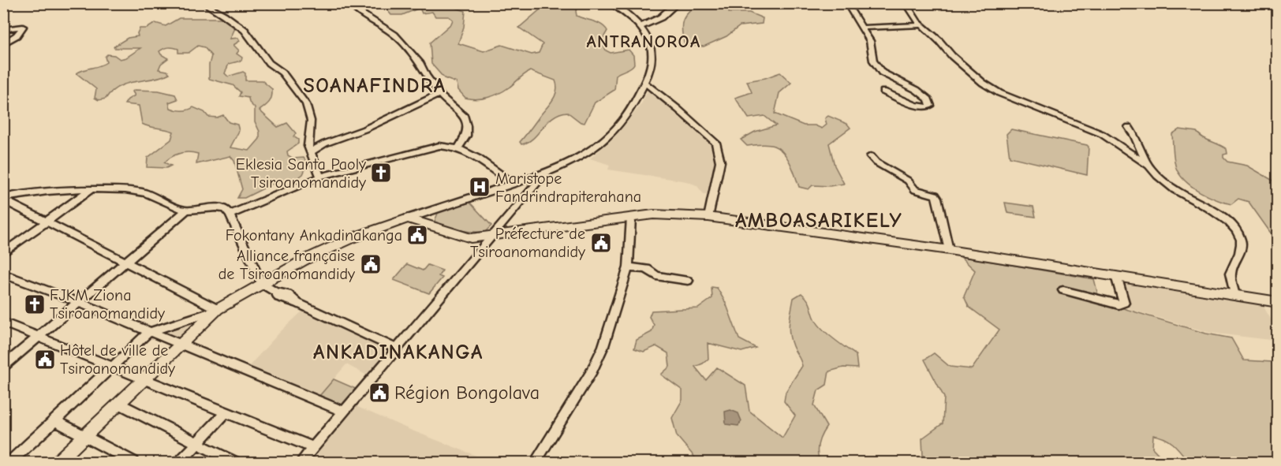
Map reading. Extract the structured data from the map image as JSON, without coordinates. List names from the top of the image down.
{
  "districts": [
    "ANTRANOROA",
    "SOANAFINDRA",
    "AMBOASARIKELY",
    "ANKADINAKANGA"
  ],
  "places": {
    "church": ["Eklesia Santa Paoly Tsiroanomandidy", "FJKM Ziona Tsiroanomandidy"],
    "hospital": ["Maristope Fandrindrapiterahana"],
    "public building": [
      "Fokontany Ankadinakanga",
      "Préfecture de Tsiroanomandidy",
      "Alliance française de Tsiroanomandidy",
      "Hôtel de ville de Tsiroanomandidy",
      "Région Bongolava"
    ]
  }
}
